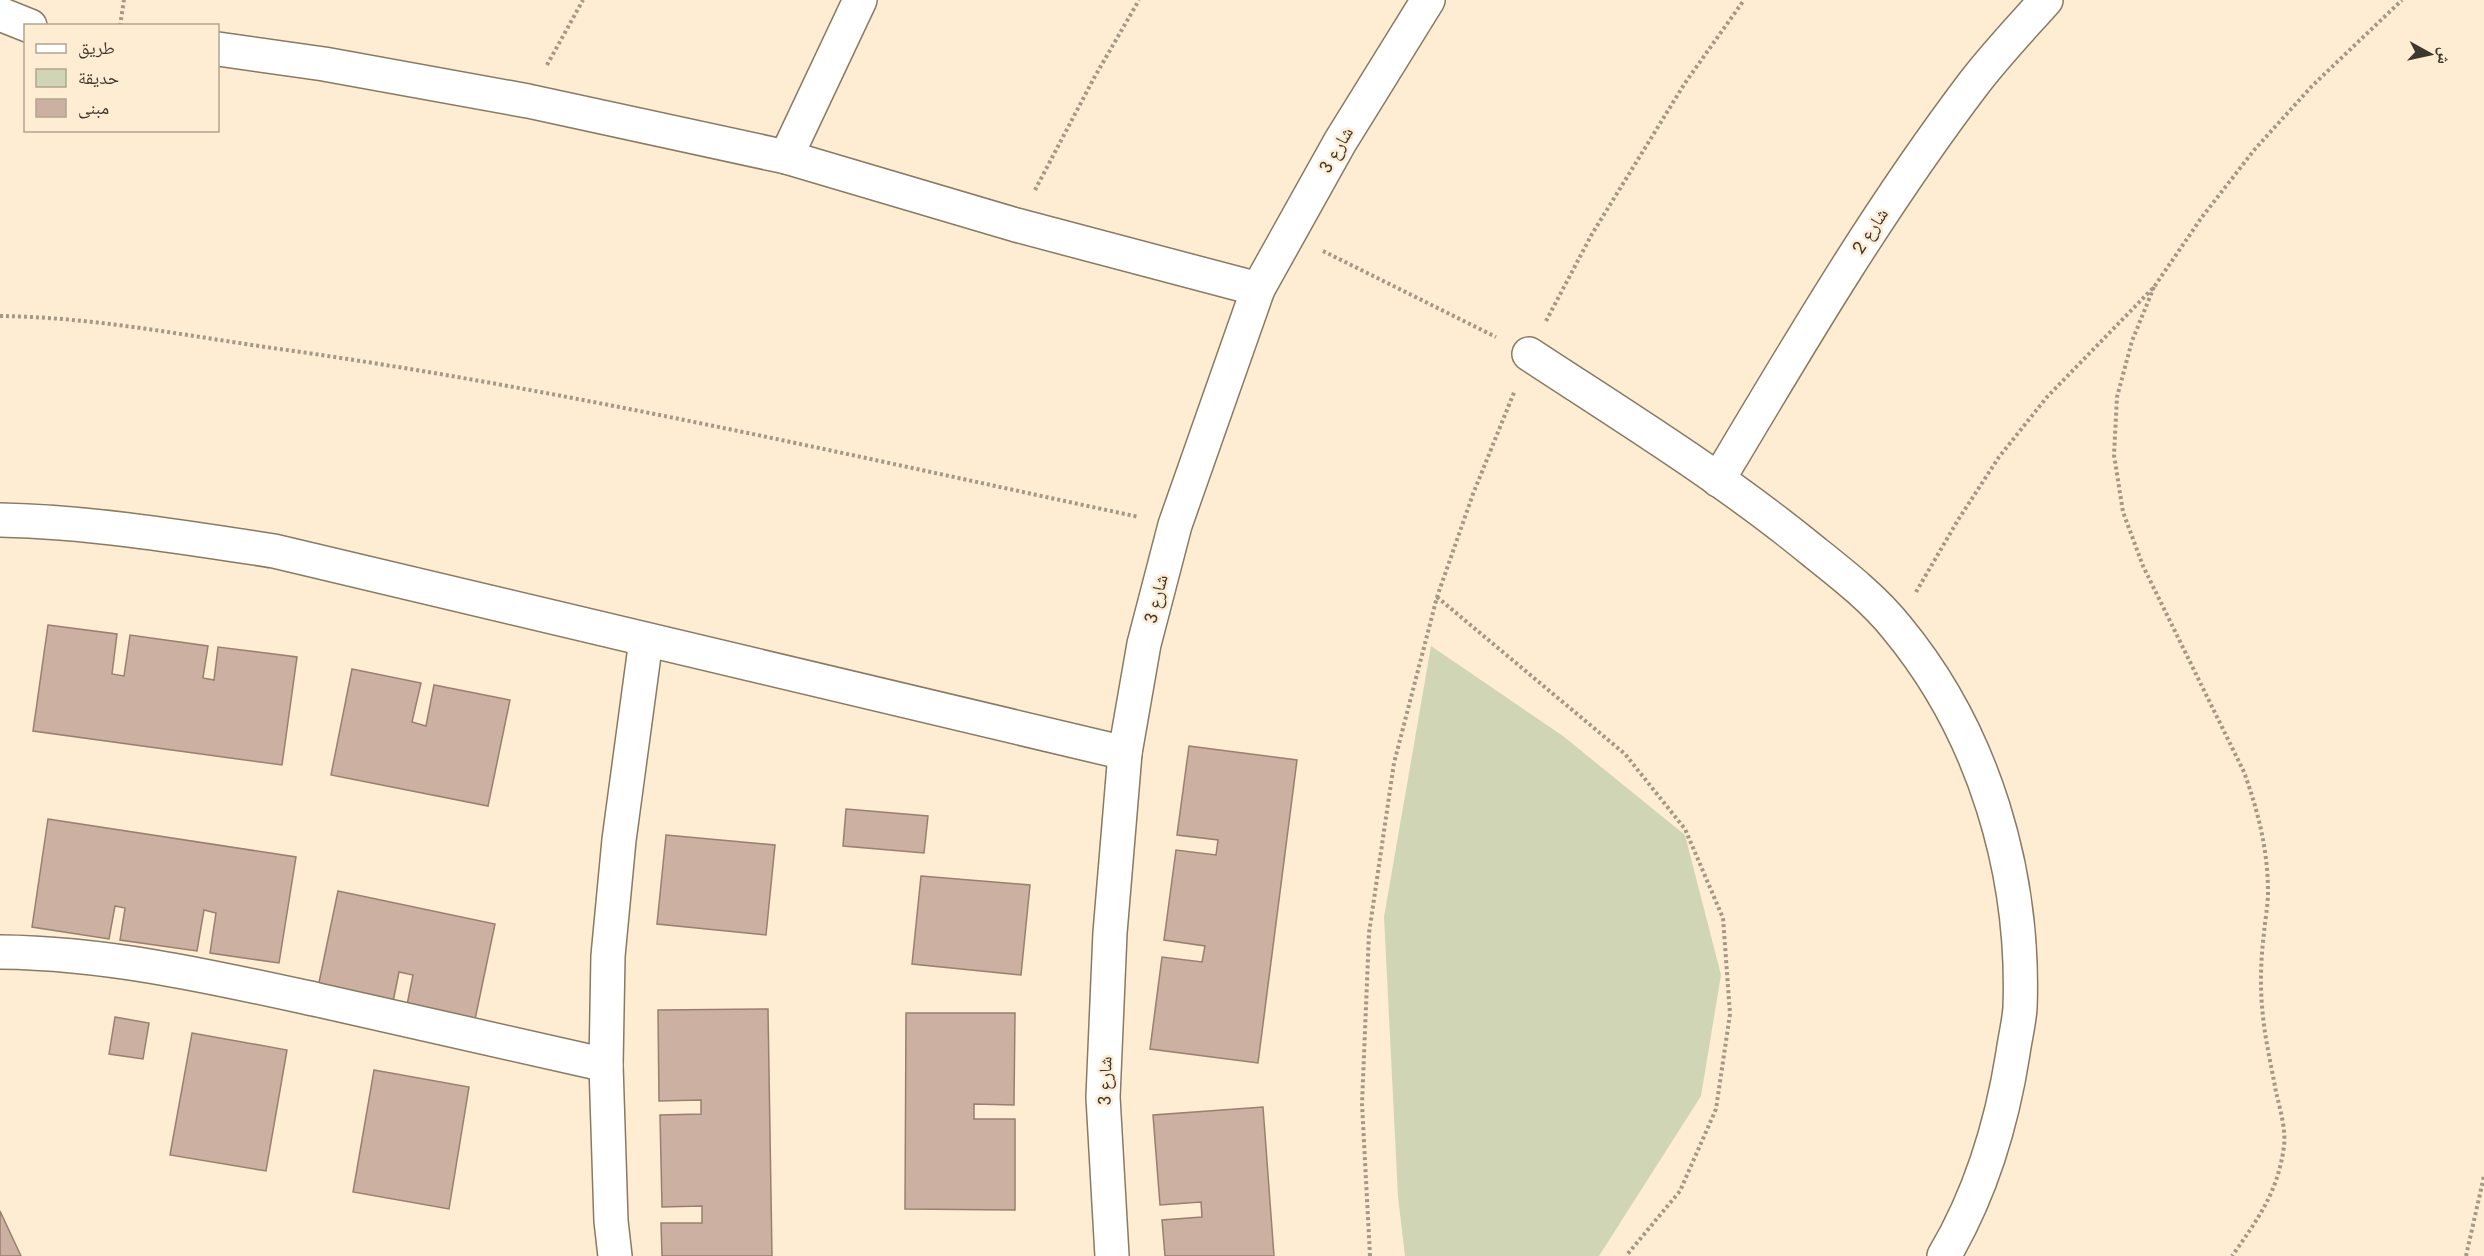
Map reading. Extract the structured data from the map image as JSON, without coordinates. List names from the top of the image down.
{
  "streets": {
    "street": ["شارع 3", "شارع 2"]
  },
  "legend": ["طريق", "حديقة", "مبنى"],
  "north": "right"
}
